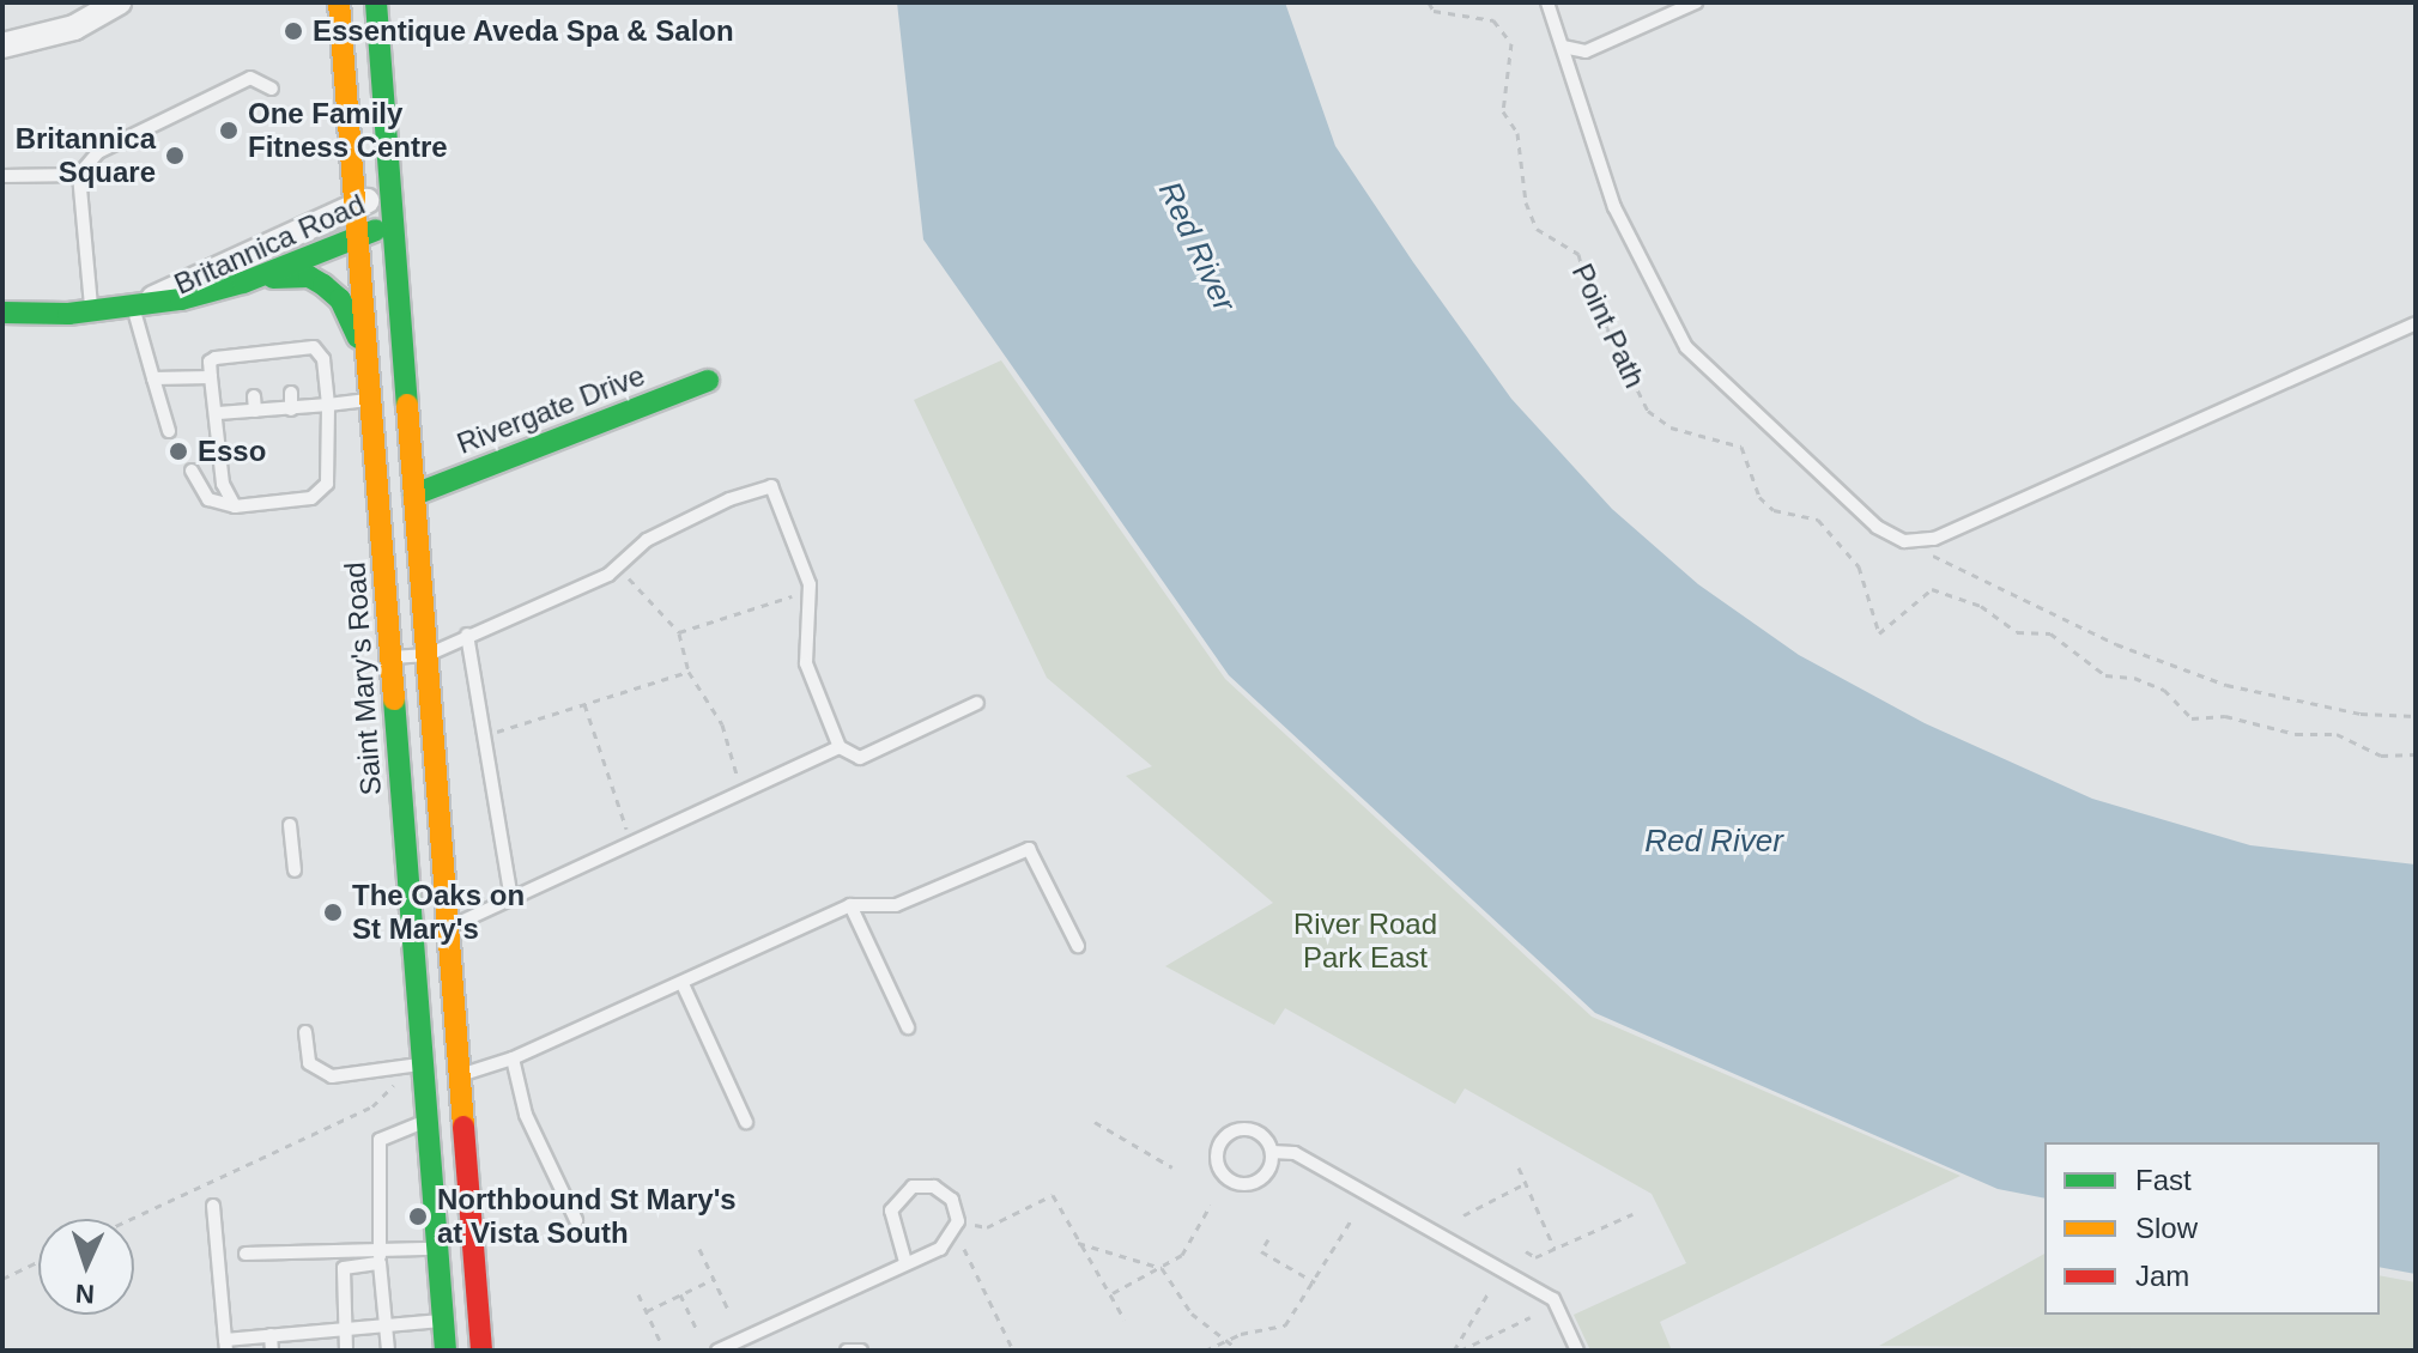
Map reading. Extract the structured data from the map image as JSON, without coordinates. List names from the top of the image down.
{
  "streets": {
    "main road": ["Britannica Road", "Rivergate Drive", "Saint Mary's Road"],
    "path": ["Point Path"]
  },
  "crossings": [
    ["Britannica Road", "Saint Mary's Road"],
    ["Rivergate Drive", "Saint Mary's Road"]
  ],
  "water": ["Red River"],
  "parks": ["River Road Park East"],
  "places": [
    "Essentique Aveda Spa & Salon",
    "One Family Fitness Centre",
    "Britannica Square",
    "Esso",
    "The Oaks on St Mary's",
    "Northbound St Mary's at Vista South"
  ],
  "legend": ["Fast", "Slow", "Jam"],
  "north": "bottom"
}
